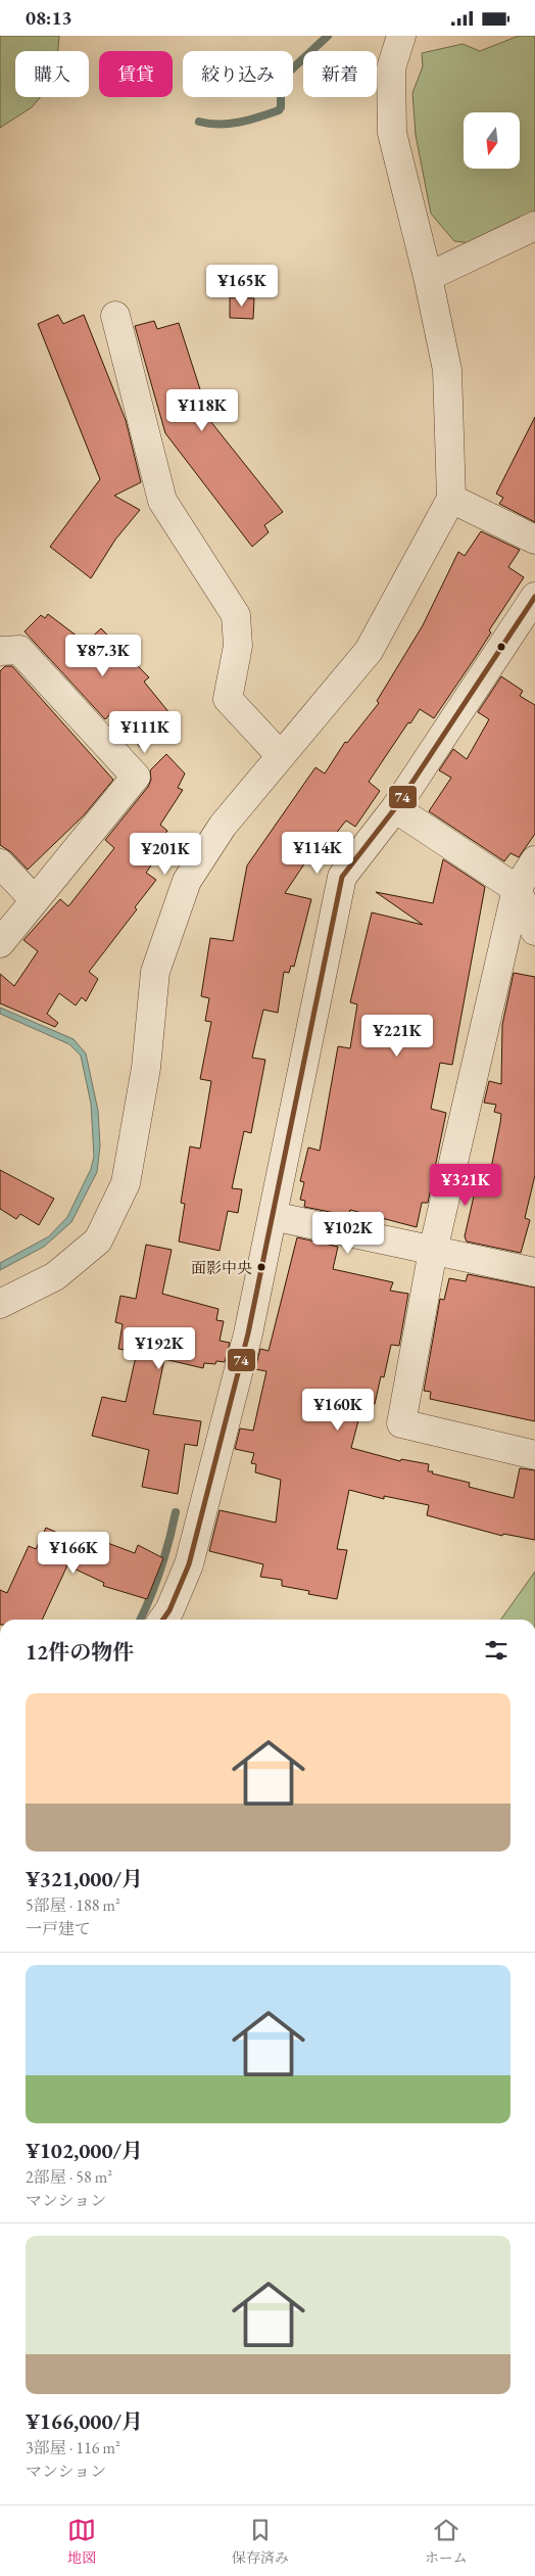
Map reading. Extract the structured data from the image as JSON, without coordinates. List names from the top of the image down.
{
  "places": ["面影中央"],
  "lines": ["transit line 74"],
  "north": "bottom",
  "page": {
    "status": "08:13",
    "chip": [
      "購入",
      "賃貸",
      "絞り込み",
      "新着"
    ],
    "price": [
      "¥165K",
      "¥118K",
      "¥87.3K",
      "¥111K",
      "¥114K",
      "¥201K",
      "¥221K",
      "¥321K",
      "¥102K",
      "¥192K",
      "¥160K",
      "¥166K"
    ],
    "heading": "12件の物件",
    "list": [
      {
        "name": "¥321,000/月",
        "note": "5部屋 · 188 m² · 一戸建て"
      },
      {
        "name": "¥102,000/月",
        "note": "2部屋 · 58 m² · マンション"
      },
      {
        "name": "¥166,000/月",
        "note": "3部屋 · 116 m² · マンション"
      }
    ],
    "tabs": ["地図", "保存済み", "ホーム"]
  }
}
